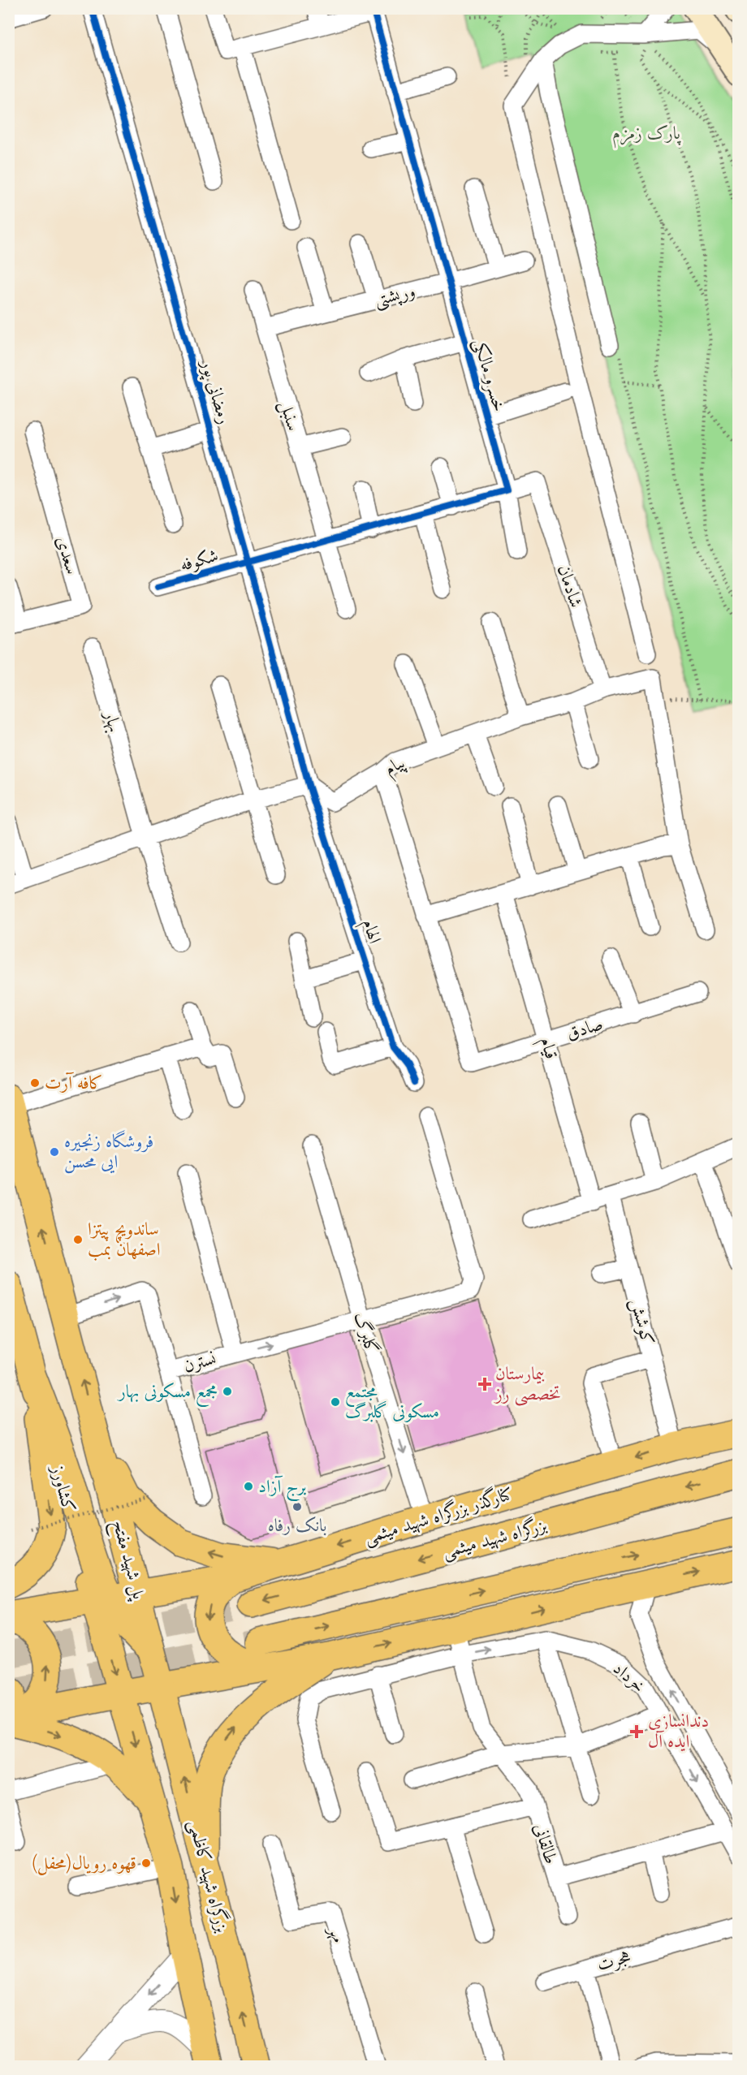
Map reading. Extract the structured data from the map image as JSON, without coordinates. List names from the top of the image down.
{
  "streets": {
    "main road": [
      "کشاورز",
      "کنارگذر بزرگراه شهید میثمی",
      "بزرگراه شهید میثمی",
      "پل شهید مفتح",
      "بزرگراه شهید کاظمی"
    ],
    "street": [
      "ورپشتی",
      "خسرو مالکی",
      "رمضانی پور",
      "سنبل",
      "سعدی",
      "شکوفه",
      "شادمان",
      "بهار",
      "پیام",
      "الهام",
      "صادق",
      "قیام",
      "کوشش",
      "گلبرگ",
      "نسترن",
      "خرداد",
      "طالقانی",
      "مهر",
      "هجرت"
    ]
  },
  "crossings": [
    ["ورپشتی", "خسرو مالکی"],
    ["ورپشتی", "سنبل"],
    ["خسرو مالکی", "شادمان"],
    ["رمضانی پور", "شکوفه"],
    ["رمضانی پور", "پیام"],
    ["رمضانی پور", "الهام"],
    ["شادمان", "پیام"],
    ["پیام", "الهام"],
    ["صادق", "قیام"],
    ["کوشش", "کنارگذر بزرگراه شهید میثمی"],
    ["گلبرگ", "نسترن"],
    ["گلبرگ", "کنارگذر بزرگراه شهید میثمی"],
    ["کشاورز", "کنارگذر بزرگراه شهید میثمی"],
    ["کشاورز", "بزرگراه شهید کاظمی"],
    ["کنارگذر بزرگراه شهید میثمی", "پل شهید مفتح"],
    ["پل شهید مفتح", "بزرگراه شهید کاظمی"],
    ["خرداد", "طالقانی"]
  ],
  "one_way": ["گلبرگ"],
  "parks": ["پارک زمزم"],
  "places": {
    "other": [
      "کافه آرت",
      "فروشگاه زنجیره ایی محسن",
      "ساندویچ پیتزا اصفهان بمب",
      "مجمع مسکونی بهار",
      "مجتمع مسکونی گلبرگ",
      "برج آزاد",
      "بانک رفاه",
      "قهوه رویال(محفل)"
    ],
    "health": ["بیمارستان تخصصی رز", "دندانسازی ایده آل"]
  }
}
